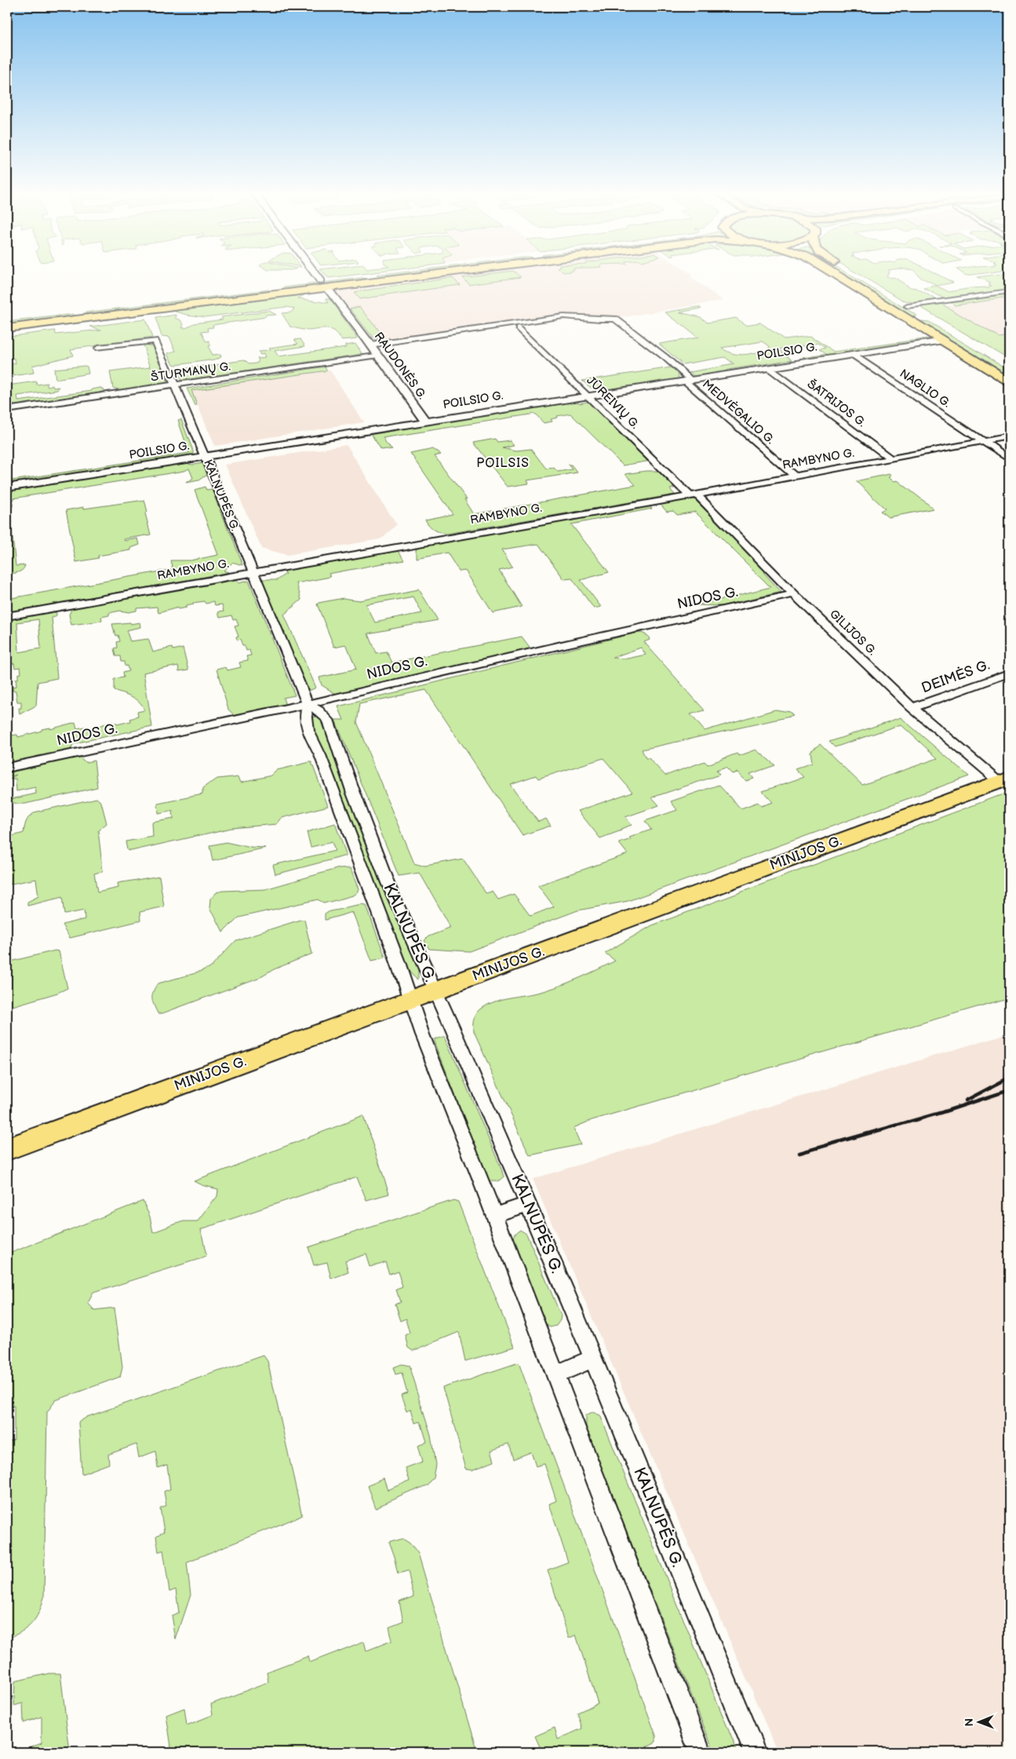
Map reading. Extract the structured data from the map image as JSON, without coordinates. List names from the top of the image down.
{
  "streets": {
    "main road": ["MINIJOS G."],
    "street": [
      "POILSIO G.",
      "RAUDONĖS G.",
      "ŠTURMANŲ G.",
      "NAGLIO G.",
      "JŪREIVIŲ G.",
      "ŠATRIJOS G.",
      "MEDVĖGALIO G.",
      "RAMBYNO G.",
      "KALNUPĖS G.",
      "NIDOS G.",
      "GILIJOS G.",
      "DEIMĖS G."
    ]
  },
  "crossings": [
    ["POILSIO G.", "RAUDONĖS G."],
    ["POILSIO G.", "NAGLIO G."],
    ["POILSIO G.", "JŪREIVIŲ G."],
    ["POILSIO G.", "ŠATRIJOS G."],
    ["POILSIO G.", "MEDVĖGALIO G."],
    ["POILSIO G.", "KALNUPĖS G."],
    ["RAUDONĖS G.", "ŠTURMANŲ G."],
    ["RAUDONĖS G.", "MEDVĖGALIO G."],
    ["ŠTURMANŲ G.", "KALNUPĖS G."],
    ["NAGLIO G.", "RAMBYNO G."],
    ["JŪREIVIŲ G.", "RAMBYNO G."],
    ["JŪREIVIŲ G.", "GILIJOS G."],
    ["ŠATRIJOS G.", "RAMBYNO G."],
    ["MEDVĖGALIO G.", "RAMBYNO G."],
    ["RAMBYNO G.", "KALNUPĖS G."],
    ["RAMBYNO G.", "GILIJOS G."],
    ["KALNUPĖS G.", "NIDOS G."],
    ["KALNUPĖS G.", "MINIJOS G."],
    ["NIDOS G.", "GILIJOS G."],
    ["GILIJOS G.", "DEIMĖS G."],
    ["GILIJOS G.", "MINIJOS G."]
  ],
  "districts": ["POILSIS"],
  "north": "left"
}
